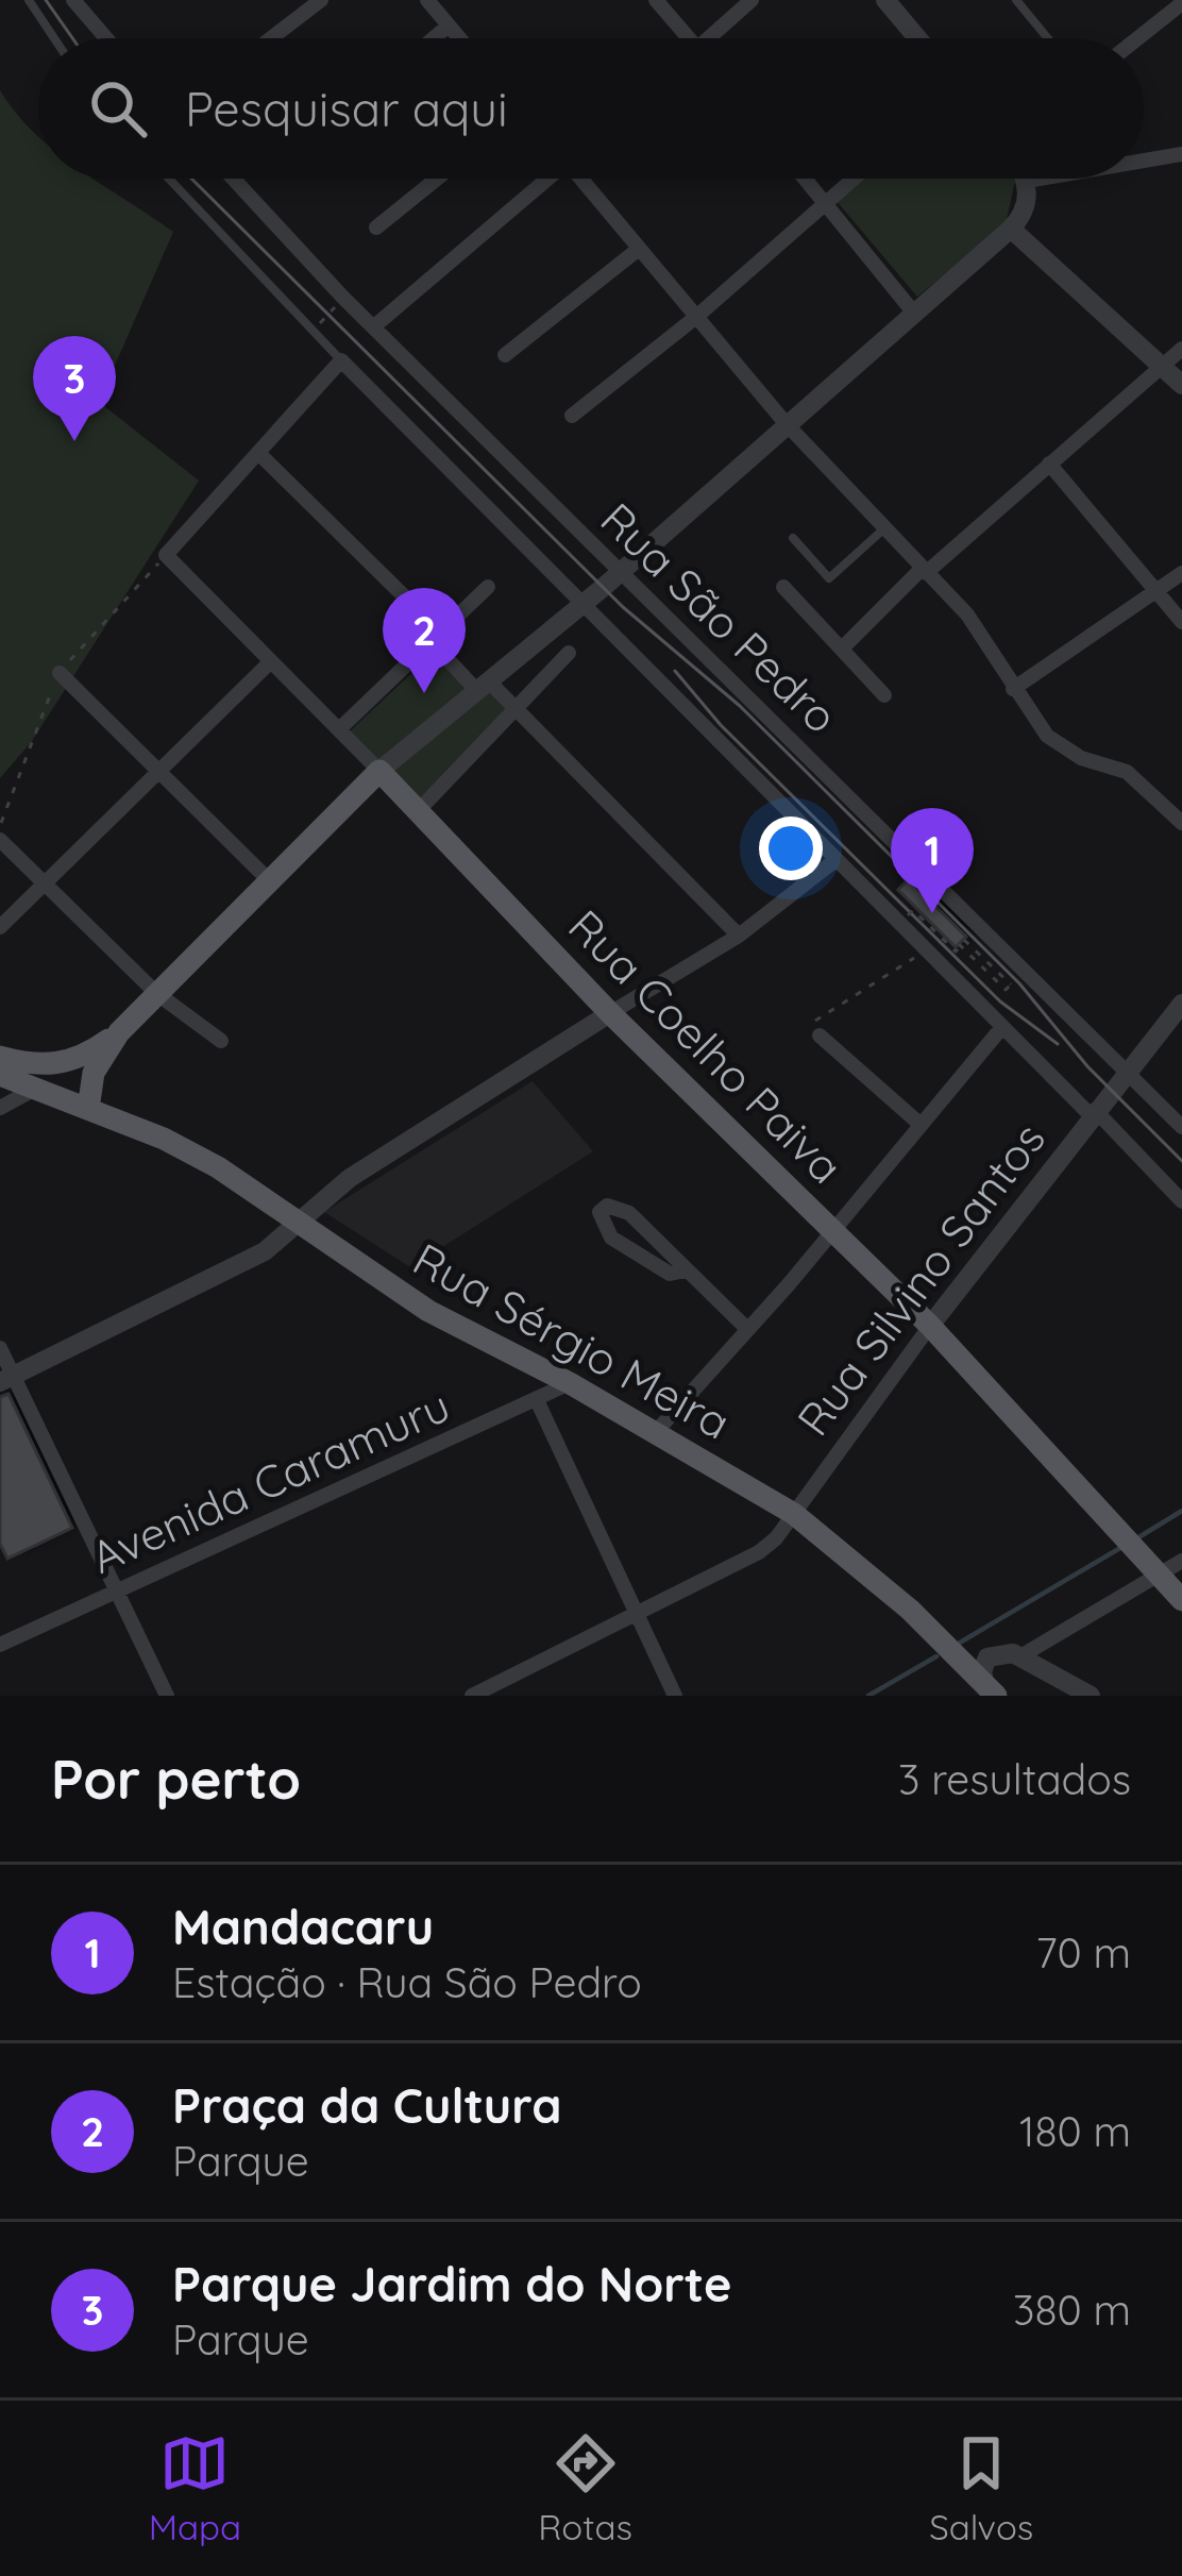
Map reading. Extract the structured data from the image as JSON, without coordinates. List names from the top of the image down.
{
  "streets": {
    "main road": ["Rua Coelho Paiva", "Rua Sérgio Meira"],
    "street": ["Rua São Pedro", "Rua Silvino Santos", "Avenida Caramuru"]
  },
  "crossings": [
    ["Rua São Pedro", "Rua Silvino Santos"],
    ["Rua Coelho Paiva", "Rua Silvino Santos"],
    ["Rua Silvino Santos", "Rua Sérgio Meira"],
    ["Rua Sérgio Meira", "Avenida Caramuru"]
  ],
  "page": {
    "search": "Pesquisar aqui",
    "pins": ["3", "2", "1"],
    "heading": ["Por perto", "3 resultados"],
    "list": [
      {
        "mark": "1",
        "name": "Mandacaru",
        "note": "Estação · Rua São Pedro",
        "value": "70 m"
      },
      {
        "mark": "2",
        "name": "Praça da Cultura",
        "note": "Parque",
        "value": "180 m"
      },
      {
        "mark": "3",
        "name": "Parque Jardim do Norte",
        "note": "Parque",
        "value": "380 m"
      }
    ],
    "nav": ["Mapa", "Rotas", "Salvos"]
  }
}
